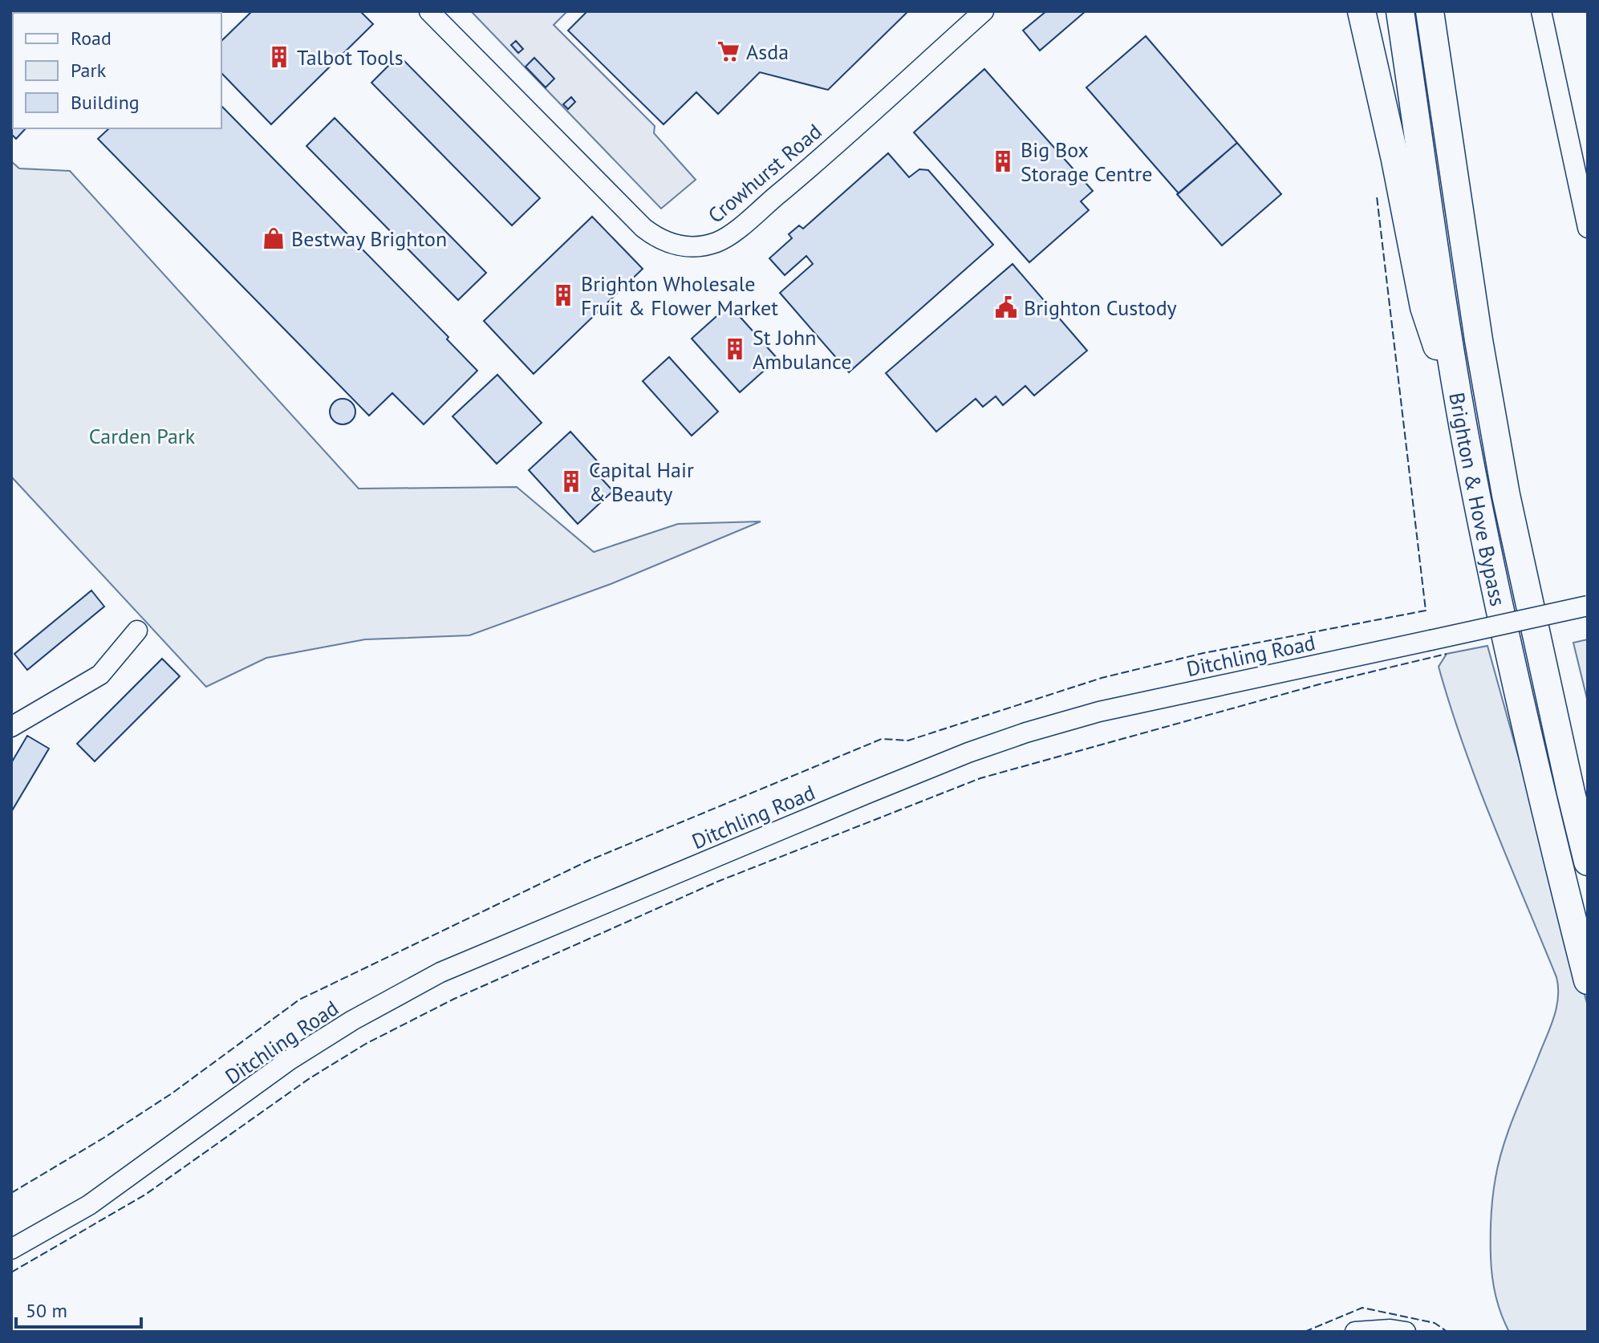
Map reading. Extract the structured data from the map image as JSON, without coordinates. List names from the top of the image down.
{
  "streets": {
    "highway": ["Brighton & Hove Bypass"],
    "street": ["Crowhurst Road", "Ditchling Road"]
  },
  "parks": ["Carden Park"],
  "places": {
    "supermarket": ["Asda"],
    "building": [
      "Talbot Tools",
      "Big Box Storage Centre",
      "Brighton Wholesale Fruit & Flower Market",
      "St John Ambulance",
      "Capital Hair & Beauty"
    ],
    "shop": ["Bestway Brighton"],
    "public building": ["Brighton Custody"]
  },
  "legend": ["Road", "Park", "Building"],
  "scale_bar": "50 m"
}
